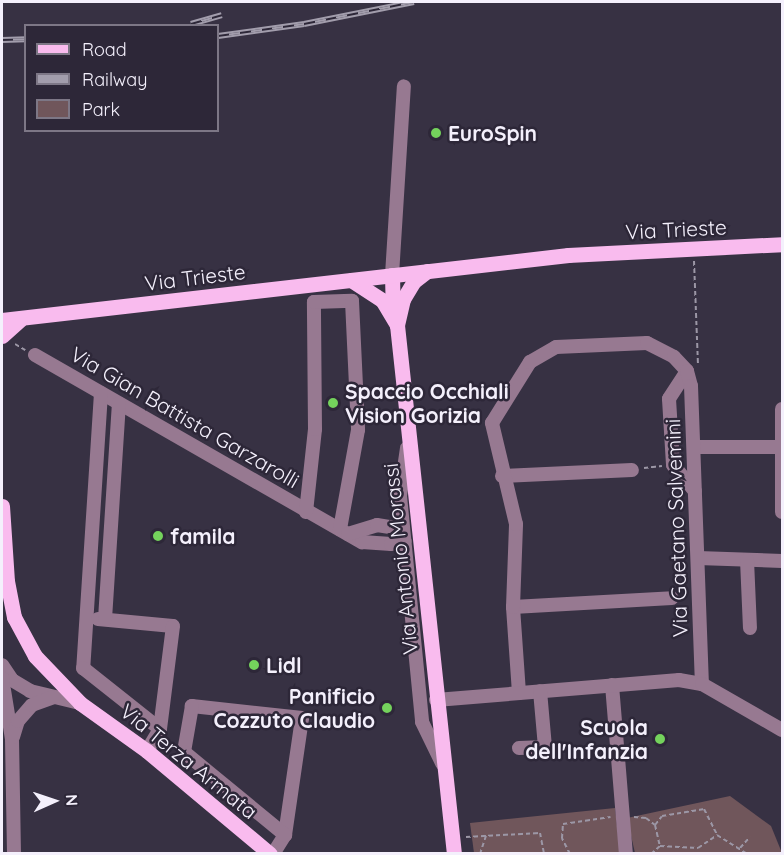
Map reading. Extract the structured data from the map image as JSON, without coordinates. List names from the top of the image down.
{
  "streets": {
    "main road": ["Via Trieste", "Via Antonio Morassi", "Via Terza Armata"],
    "street": ["Via Gian Battista Garzarolli", "Via Gaetano Salvemini"]
  },
  "crossings": [
    ["Via Trieste", "Via Antonio Morassi"]
  ],
  "places": [
    "EuroSpin",
    "Spaccio Occhiali Vision Gorizia",
    "famila",
    "Lidl",
    "Panificio Cozzuto Claudio",
    "Scuola dell'Infanzia"
  ],
  "legend": ["Road", "Railway", "Park"],
  "north": "right"
}
